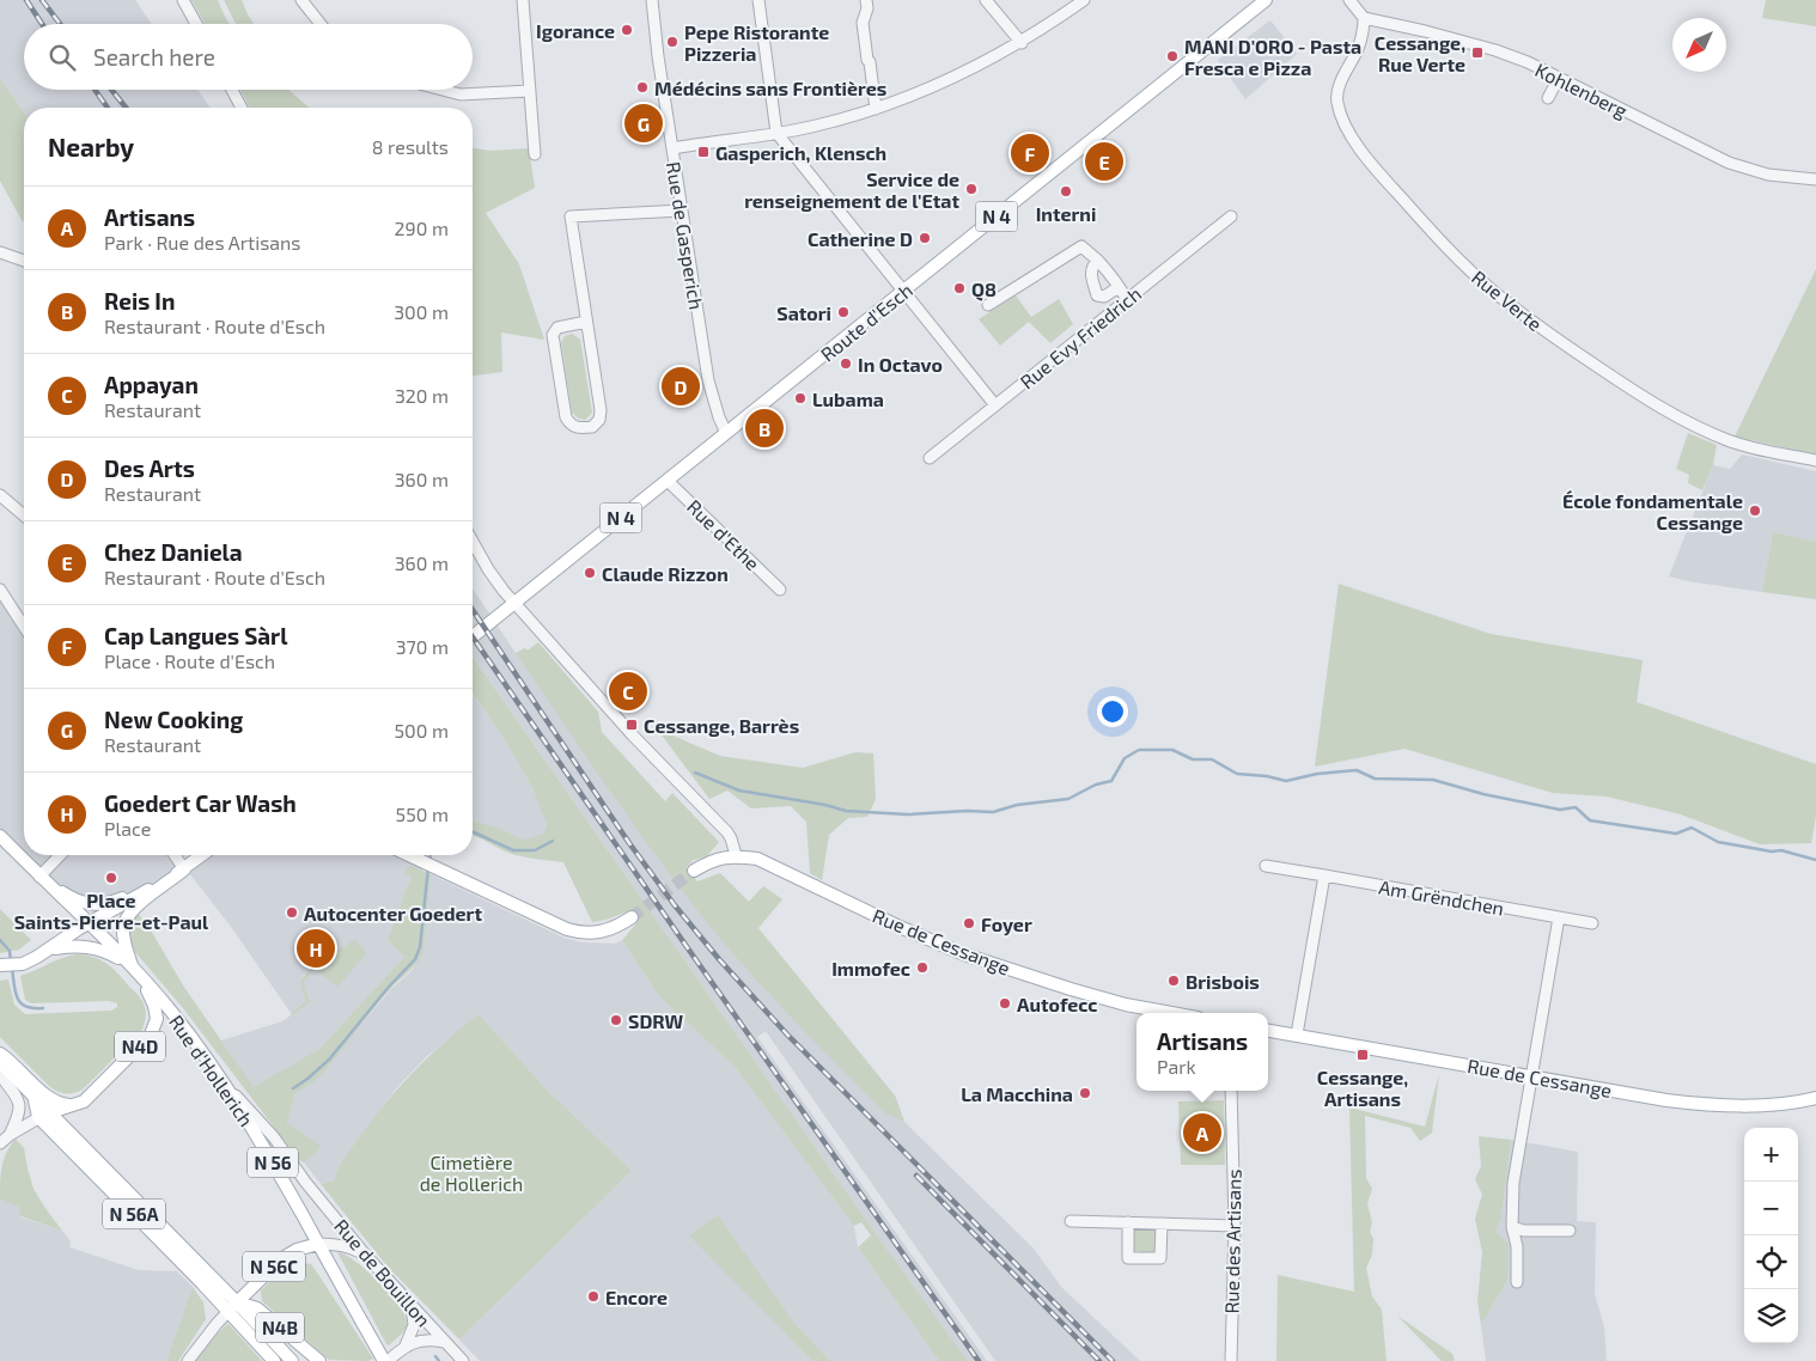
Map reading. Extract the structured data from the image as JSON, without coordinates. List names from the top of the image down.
{
  "streets": {
    "main road": [
      "N 4",
      "Route d'Esch",
      "Rue de Cessange",
      "N4D",
      "Rue d'Hollerich",
      "N 56",
      "N 56A",
      "N 56C",
      "N4B"
    ],
    "street": [
      "Kohlenberg",
      "Rue de Gasperich",
      "Rue Verte",
      "Rue Evy Friedrich",
      "Rue d'Ethe",
      "Am Grëndchen",
      "Rue des Artisans",
      "Rue de Bouillon"
    ]
  },
  "crossings": [
    ["Kohlenberg", "Rue Verte"],
    ["Rue de Gasperich", "Route d'Esch"],
    ["Route d'Esch", "Rue d'Ethe"],
    ["N4D", "Rue d'Hollerich"],
    ["N4D", "N 56"],
    ["Rue d'Hollerich", "N 56"],
    ["Rue d'Hollerich", "N 56C"],
    ["Rue d'Hollerich", "Rue de Bouillon"],
    ["N 56", "N 56C"],
    ["N 56", "Rue de Bouillon"],
    ["N 56A", "N 56C"],
    ["N 56A", "N4B"],
    ["N 56C", "N4B"]
  ],
  "parks": ["Cimetière de Hollerich"],
  "places": {
    "other": [
      "Igorance",
      "Pepe Ristorante Pizzeria",
      "MANI D'ORO - Pasta Fresca e Pizza",
      "Médécins sans Frontières",
      "Service de renseignement de l'Etat",
      "Interni",
      "Catherine D",
      "Q8",
      "Satori",
      "In Octavo",
      "Lubama",
      "École fondamentale Cessange",
      "Claude Rizzon",
      "Place Saints-Pierre-et-Paul",
      "Autocenter Goedert",
      "Foyer",
      "Immofec",
      "Brisbois",
      "Autofecc",
      "SDRW",
      "La Macchina",
      "Encore"
    ],
    "transit": [
      "Cessange, Rue Verte",
      "Gasperich, Klensch",
      "Cessange, Barrès",
      "Cessange, Artisans"
    ]
  },
  "north": "bottom left",
  "page": {
    "search": "Search here",
    "pins": [
      "G",
      "F",
      "E",
      "D",
      "B",
      "C",
      "H",
      "A"
    ],
    "heading": ["Nearby", "8 results"],
    "list": [
      {
        "mark": "A",
        "name": "Artisans",
        "note": "Park · Rue des Artisans",
        "value": "290 m"
      },
      {
        "mark": "B",
        "name": "Reis In",
        "note": "Restaurant · Route d'Esch",
        "value": "300 m"
      },
      {
        "mark": "C",
        "name": "Appayan",
        "note": "Restaurant",
        "value": "320 m"
      },
      {
        "mark": "D",
        "name": "Des Arts",
        "note": "Restaurant",
        "value": "360 m"
      },
      {
        "mark": "E",
        "name": "Chez Daniela",
        "note": "Restaurant · Route d'Esch",
        "value": "360 m"
      },
      {
        "mark": "F",
        "name": "Cap Langues Sàrl",
        "note": "Place · Route d'Esch",
        "value": "370 m"
      },
      {
        "mark": "G",
        "name": "New Cooking",
        "note": "Restaurant",
        "value": "500 m"
      },
      {
        "mark": "H",
        "name": "Goedert Car Wash",
        "note": "Place",
        "value": "550 m"
      }
    ],
    "popup": ["Artisans", "Park"],
    "map_buttons": ["+", "−"]
  }
}
